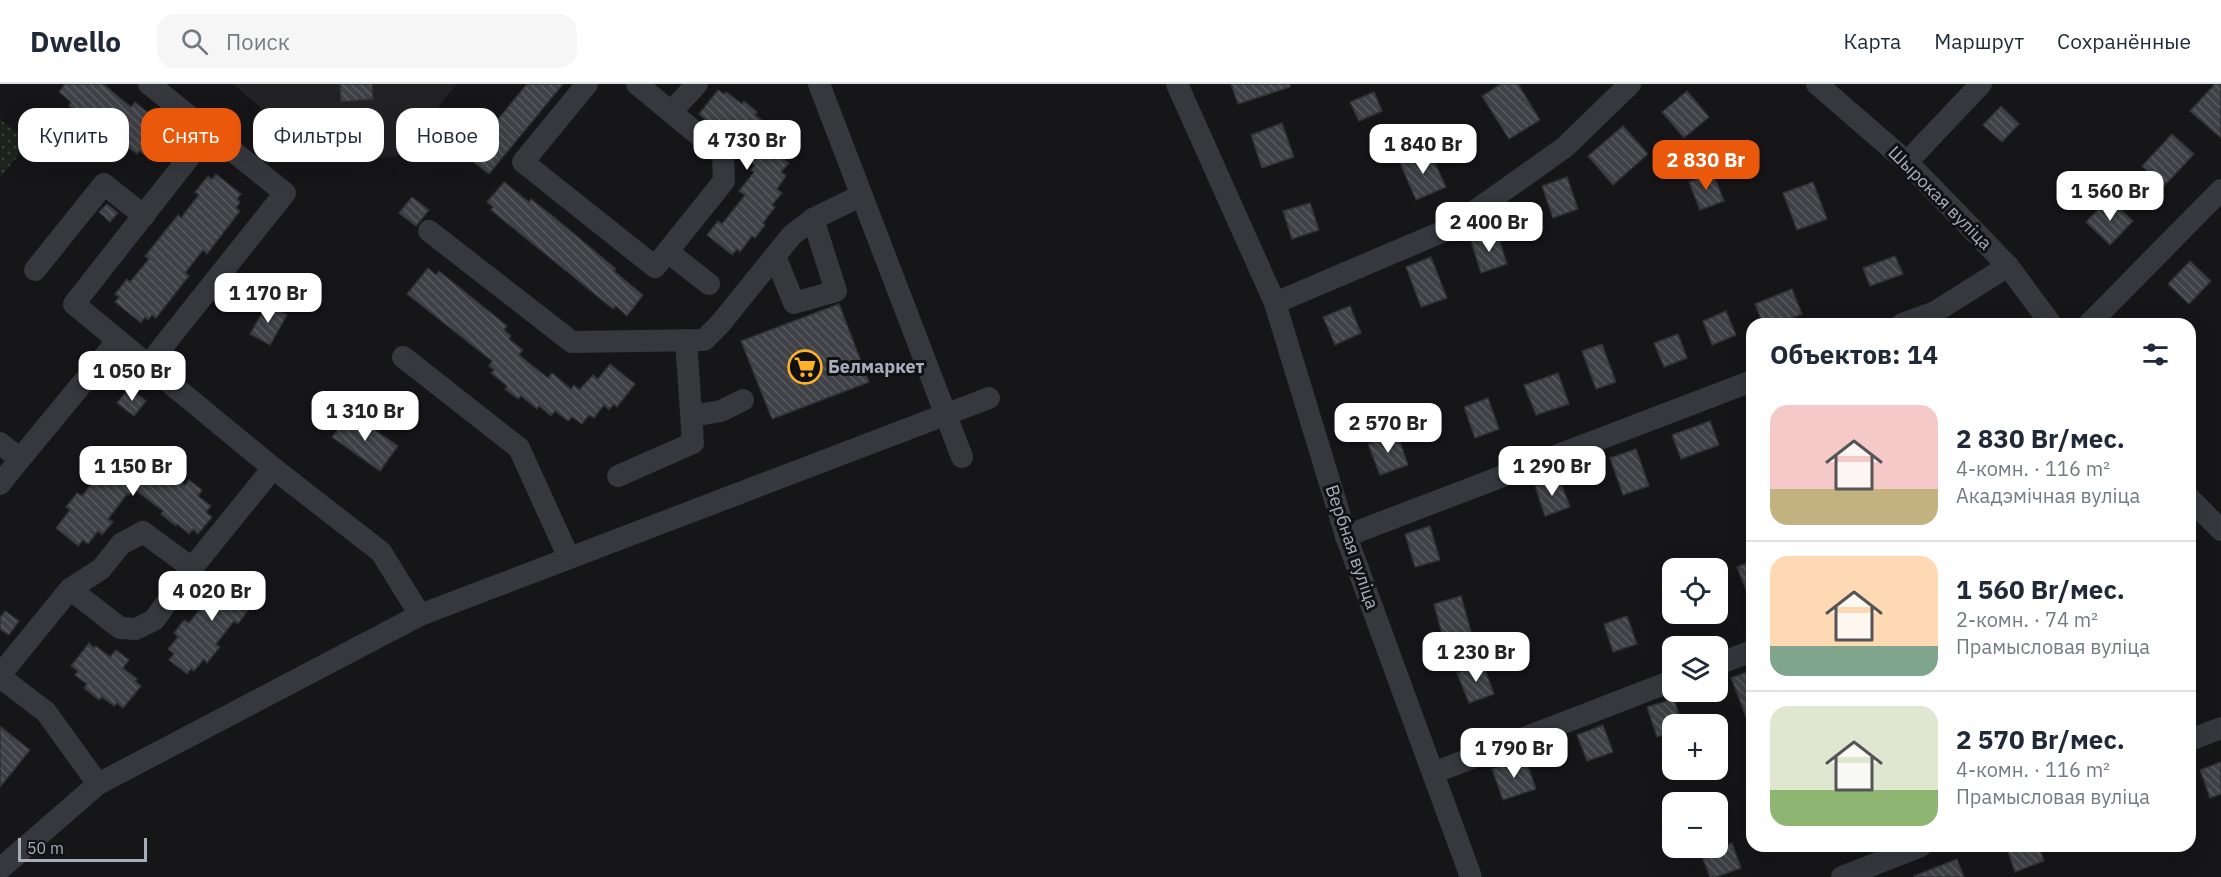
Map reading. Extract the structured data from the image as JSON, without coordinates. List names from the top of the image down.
{
  "streets": {
    "street": ["Шырокая вуліца", "Вербная вуліца"]
  },
  "places": {
    "supermarket": ["Белмаркет"]
  },
  "scale_bar": "50 m",
  "page": {
    "header": "Dwello",
    "search": "Поиск",
    "nav": ["Карта", "Маршрут", "Сохранённые"],
    "chip": [
      "Купить",
      "Снять",
      "Фильтры",
      "Новое"
    ],
    "price": [
      "4 730 Br",
      "1 840 Br",
      "2 830 Br",
      "1 560 Br",
      "2 400 Br",
      "1 170 Br",
      "1 050 Br",
      "1 310 Br",
      "2 570 Br",
      "1 150 Br",
      "1 290 Br",
      "4 020 Br",
      "1 230 Br",
      "1 790 Br"
    ],
    "heading": "Объектов: 14",
    "list": [
      {
        "name": "2 830 Br/мес.",
        "note": "4-комн. · 116 m² · Акадэмічная вуліца"
      },
      {
        "name": "1 560 Br/мес.",
        "note": "2-комн. · 74 m² · Прамысловая вуліца"
      },
      {
        "name": "2 570 Br/мес.",
        "note": "4-комн. · 116 m² · Прамысловая вуліца"
      }
    ],
    "map_buttons": ["+", "−"],
    "scale": "50 m"
  }
}
